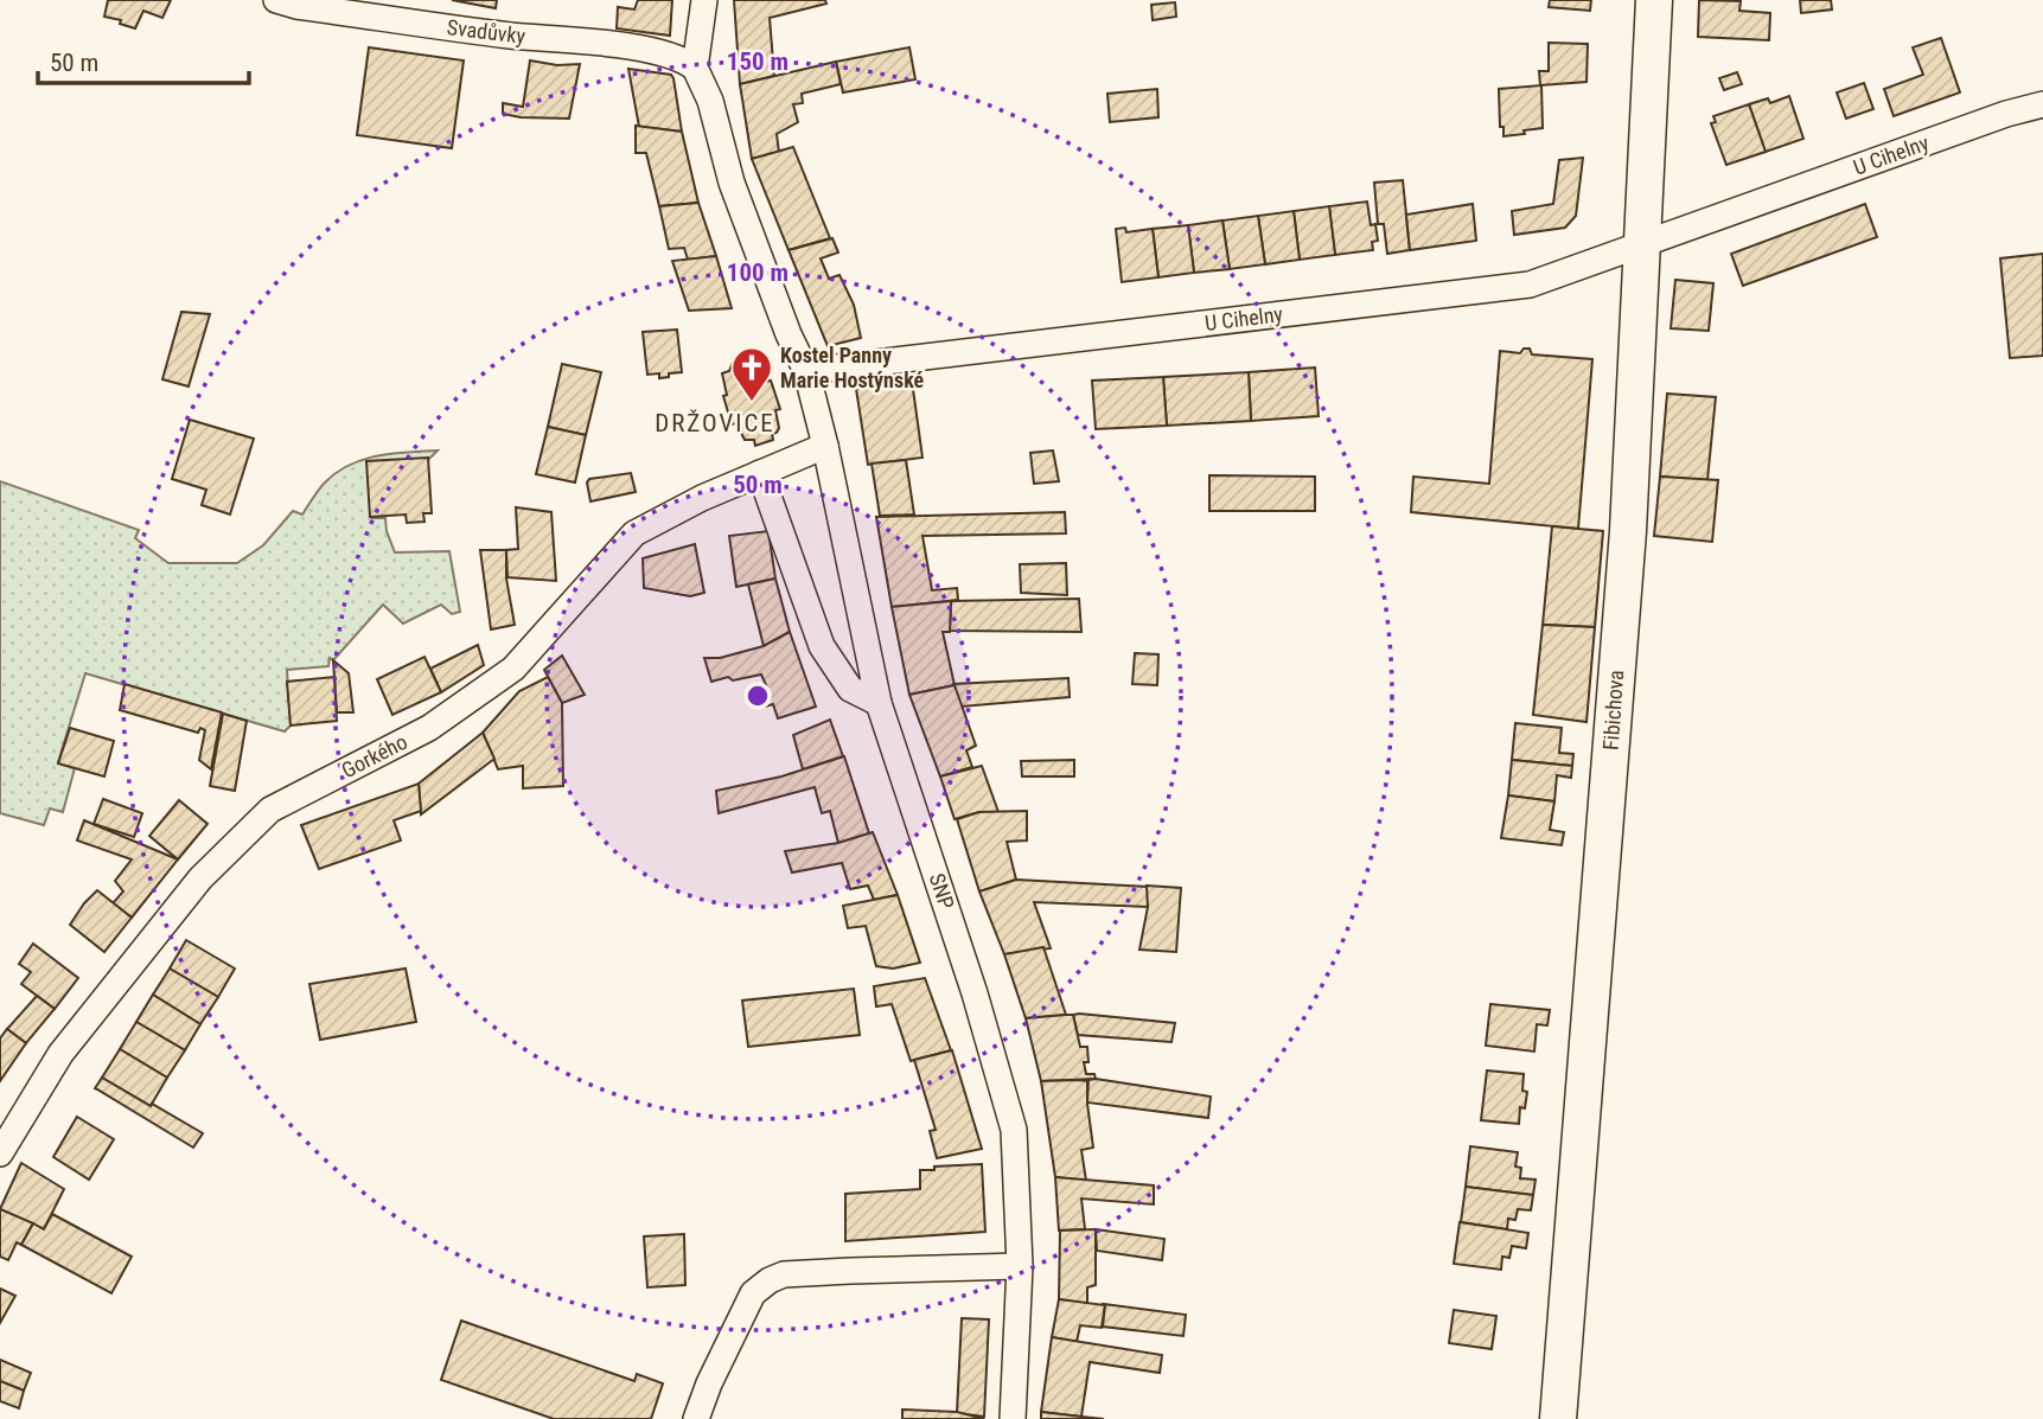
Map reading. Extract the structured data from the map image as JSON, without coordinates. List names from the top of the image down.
{
  "streets": {
    "street": [
      "Svadůvky",
      "U Cihelny",
      "Fibichova",
      "Gorkého",
      "SNP"
    ]
  },
  "crossings": [
    ["U Cihelny", "Fibichova"],
    ["U Cihelny", "SNP"],
    ["Gorkého", "SNP"]
  ],
  "districts": ["DRŽOVICE"],
  "places": {
    "church": ["Kostel Panny Marie Hostýnské"]
  },
  "scale_bar": "50 m",
  "rings": ["150 m", "100 m", "50 m"]
}
